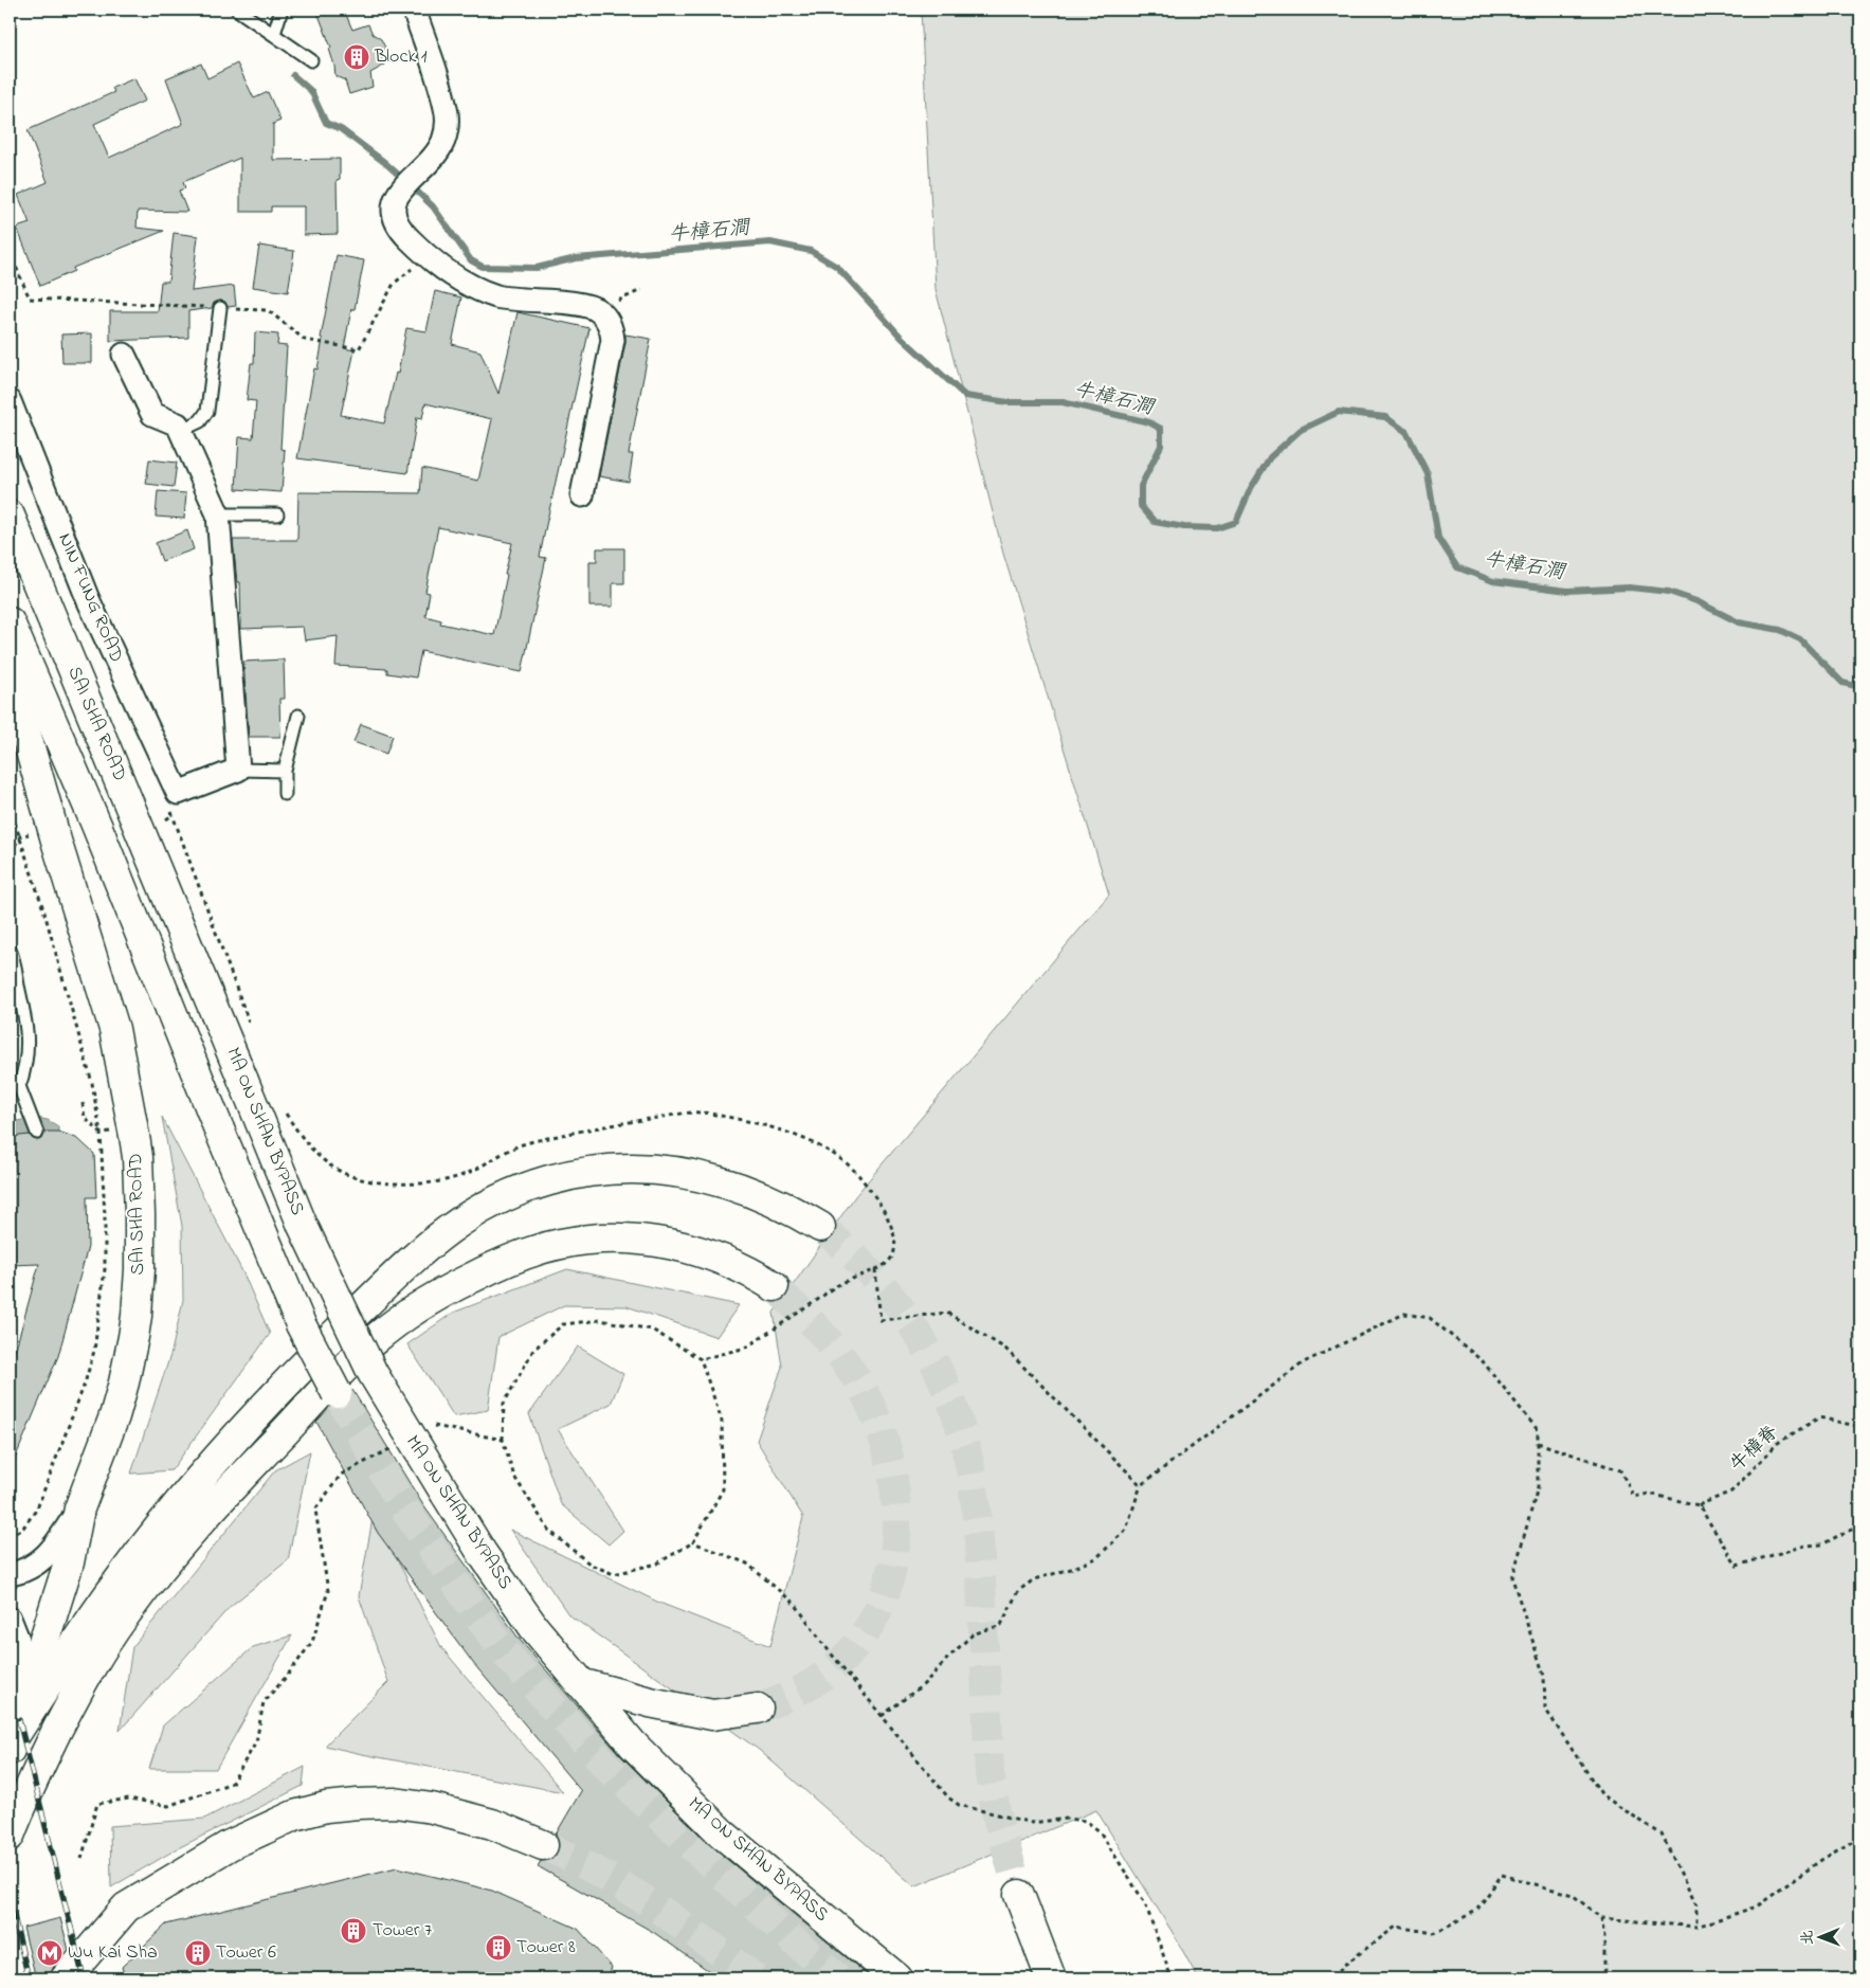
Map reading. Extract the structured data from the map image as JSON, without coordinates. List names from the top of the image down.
{
  "streets": {
    "main road": ["SAI SHA ROAD", "MA ON SHAN BYPASS"],
    "street": ["NIN FUNG ROAD"],
    "path": ["牛樟脊"]
  },
  "crossings": [
    ["SAI SHA ROAD", "MA ON SHAN BYPASS"]
  ],
  "water": ["牛樟石澗"],
  "places": {
    "building": [
      "Block 1",
      "Tower 7",
      "Tower 8",
      "Tower 6"
    ],
    "metro station": ["Wu Kai Sha"]
  },
  "north": "left"
}
